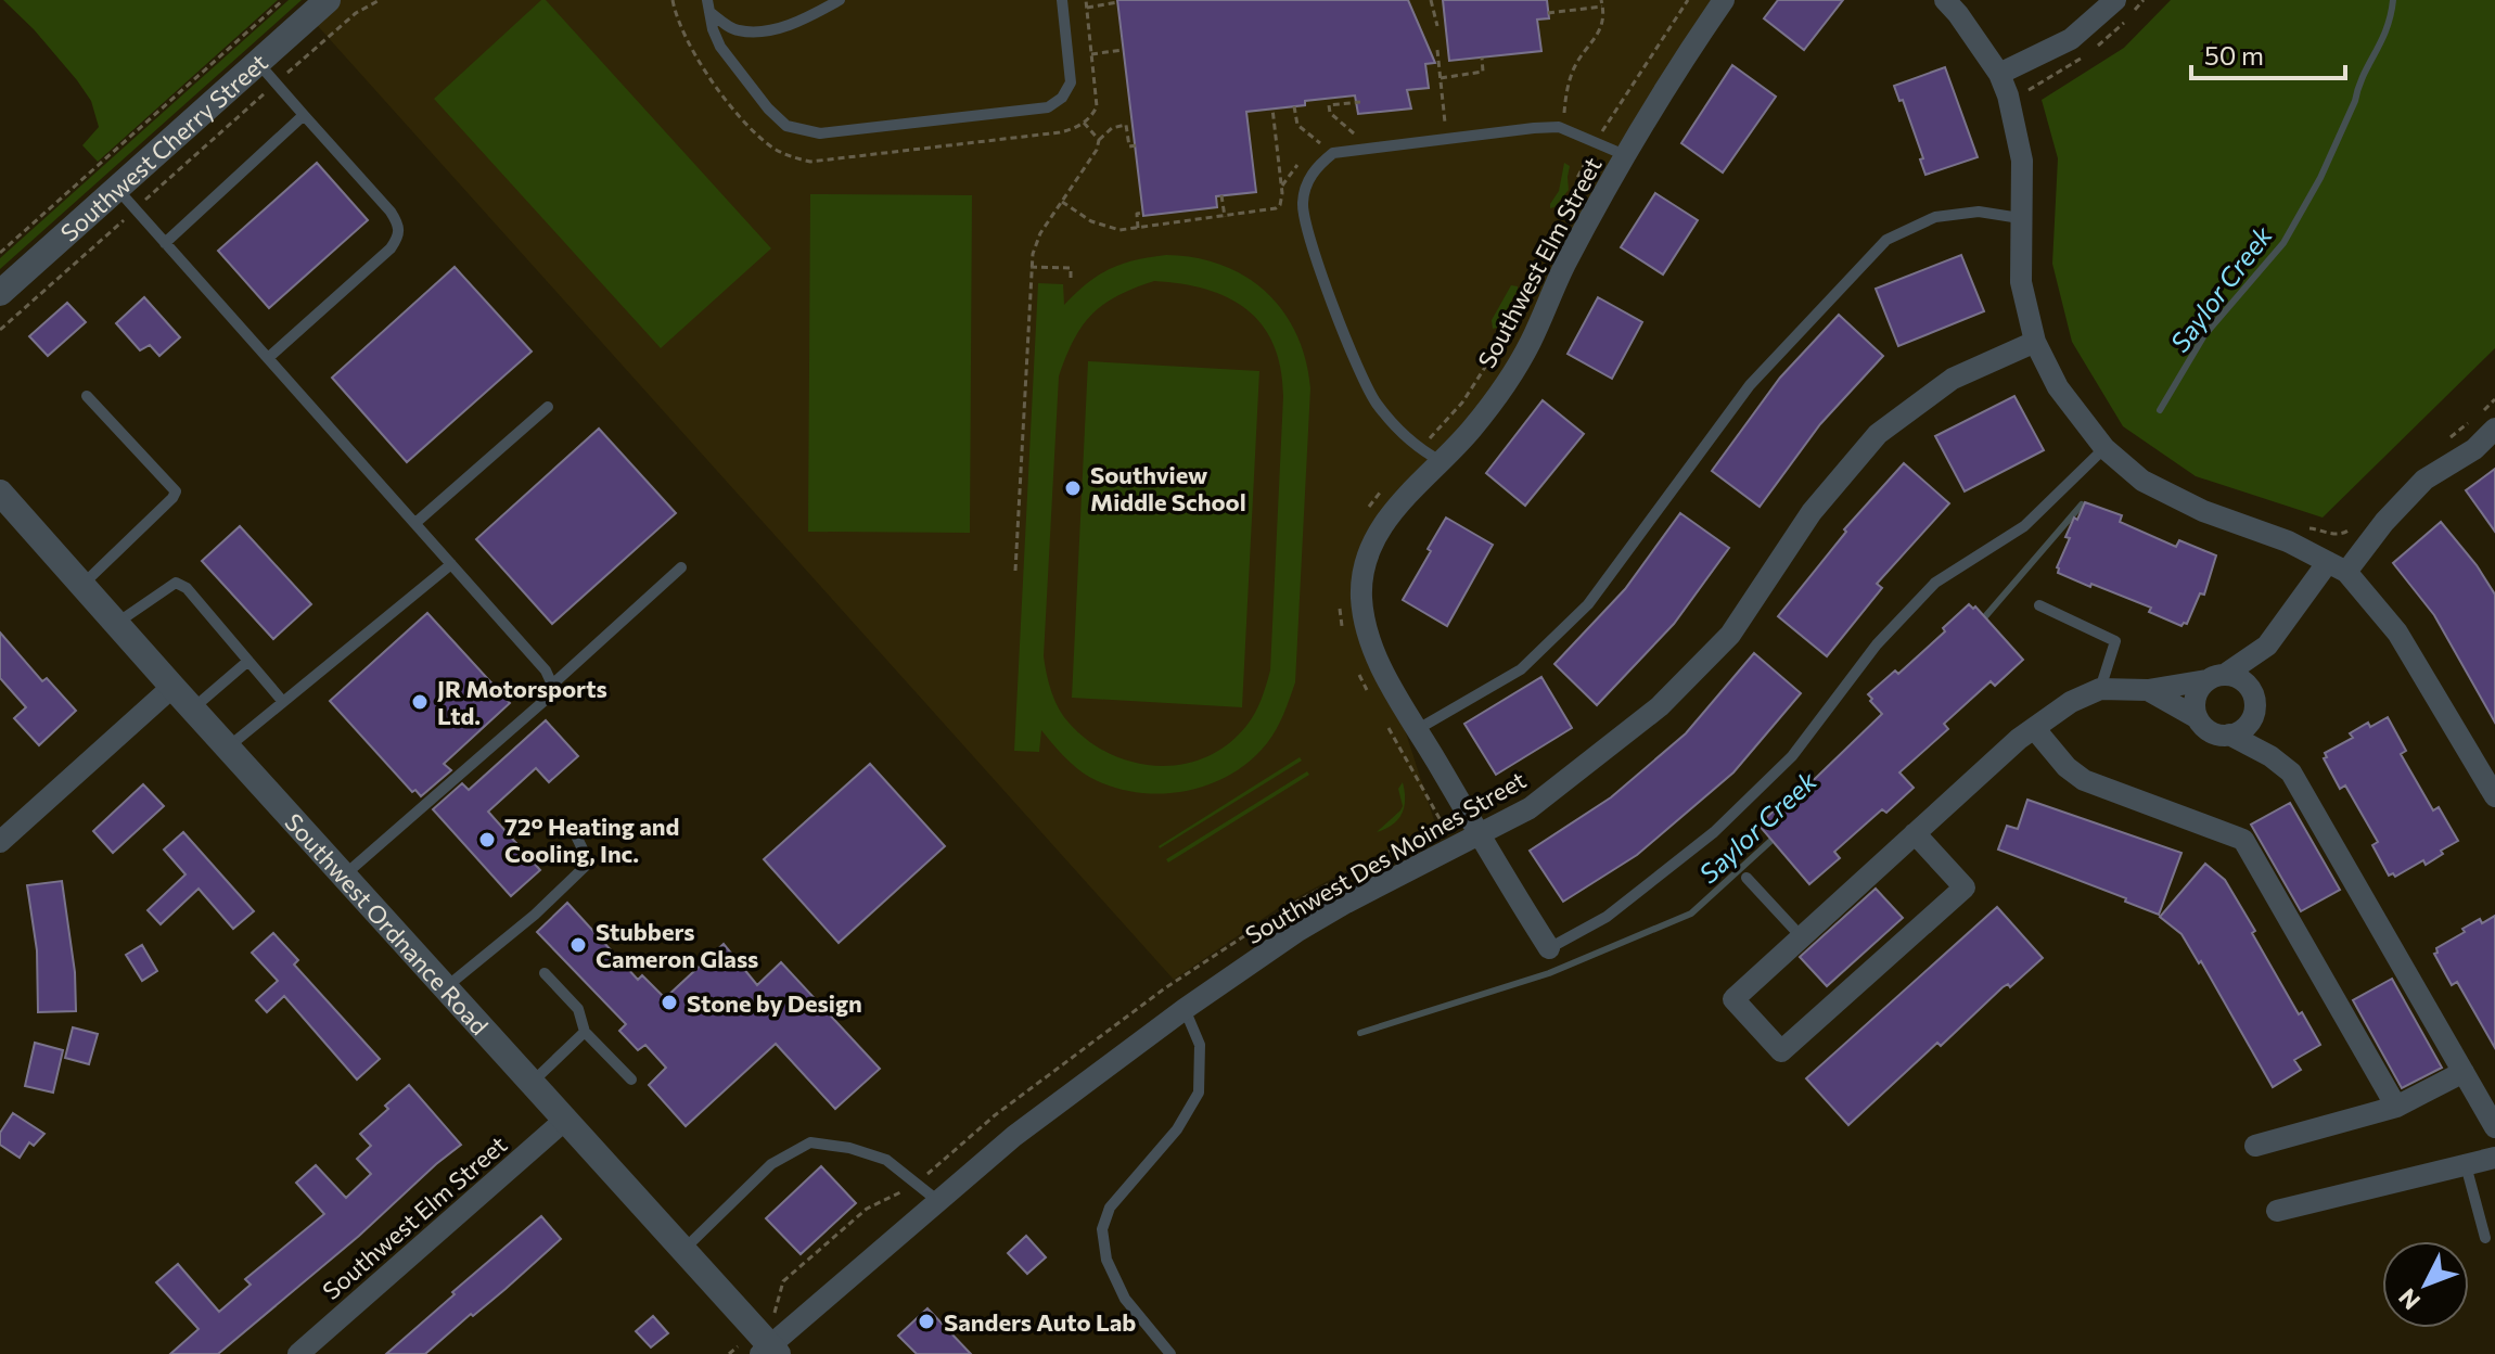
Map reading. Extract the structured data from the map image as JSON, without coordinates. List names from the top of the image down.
{
  "streets": {
    "street": [
      "Southwest Cherry Street",
      "Southwest Elm Street",
      "Southwest Des Moines Street",
      "Southwest Ordnance Road"
    ]
  },
  "crossings": [
    ["Southwest Elm Street", "Southwest Des Moines Street"],
    ["Southwest Elm Street", "Southwest Ordnance Road"],
    ["Southwest Des Moines Street", "Southwest Ordnance Road"]
  ],
  "water": ["Saylor Creek"],
  "places": [
    "Southview Middle School",
    "JR Motorsports Ltd.",
    "72° Heating and Cooling, Inc.",
    "Stubbers Cameron Glass",
    "Stone by Design",
    "Sanders Auto Lab"
  ],
  "scale_bar": "50 m",
  "north": "bottom left"
}
